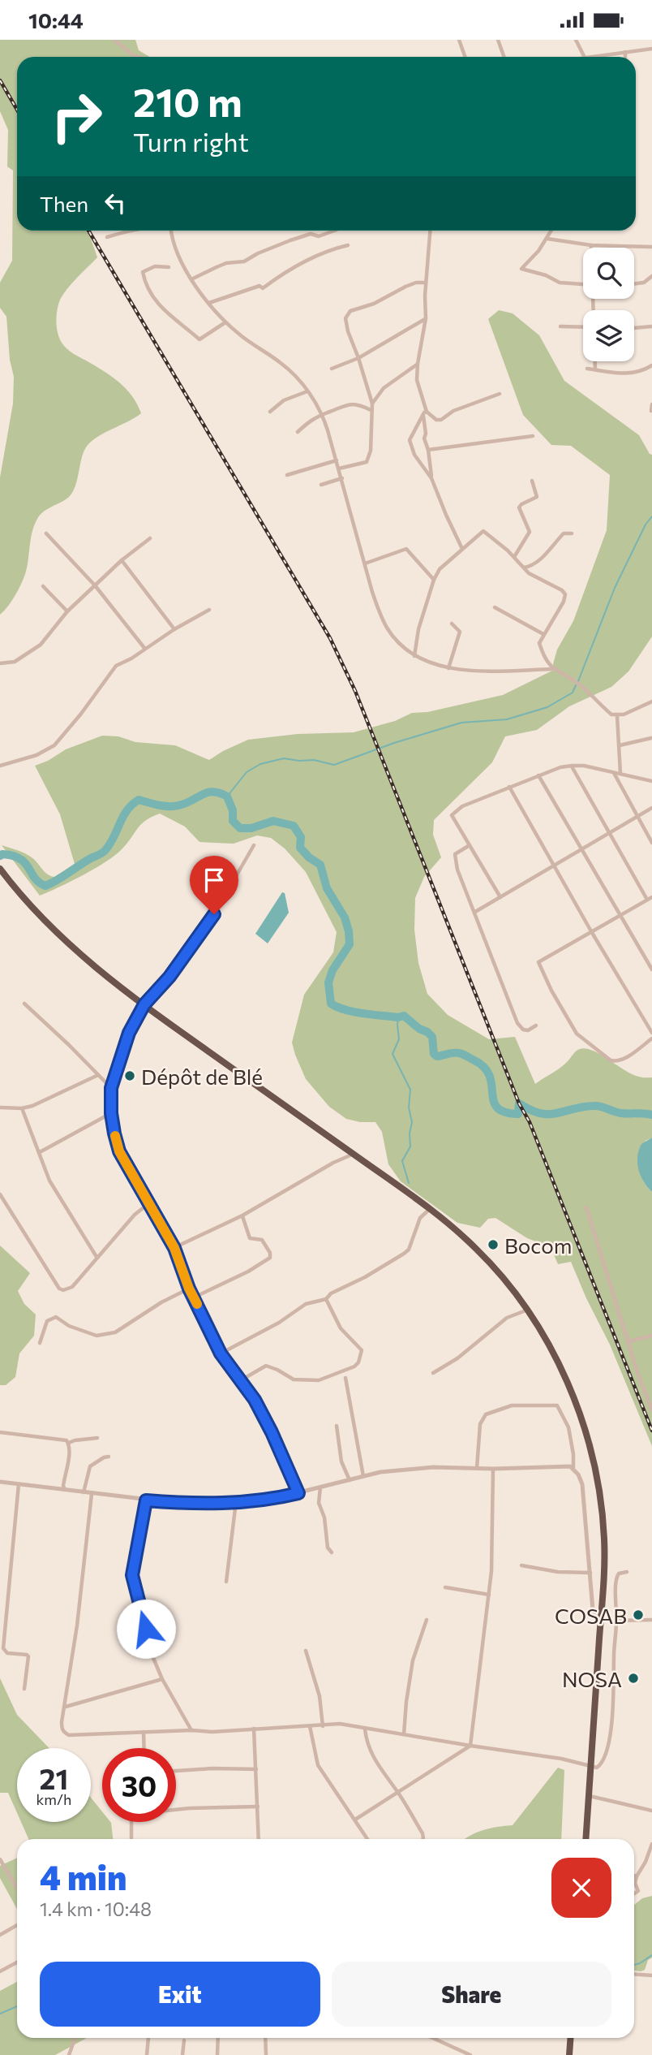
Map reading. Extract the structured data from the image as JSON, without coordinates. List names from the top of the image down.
{
  "places": [
    "Dépôt de Blé",
    "Bocom",
    "COSAB",
    "NOSA"
  ],
  "page": {
    "status": "10:44",
    "turn": ["210 m", "Turn right"],
    "then": "Then",
    "speed": "21 km/h",
    "limit": "30",
    "heading": ["4 min", "1.4 km · 10:48"],
    "buttons": ["Exit", "Share"]
  }
}
